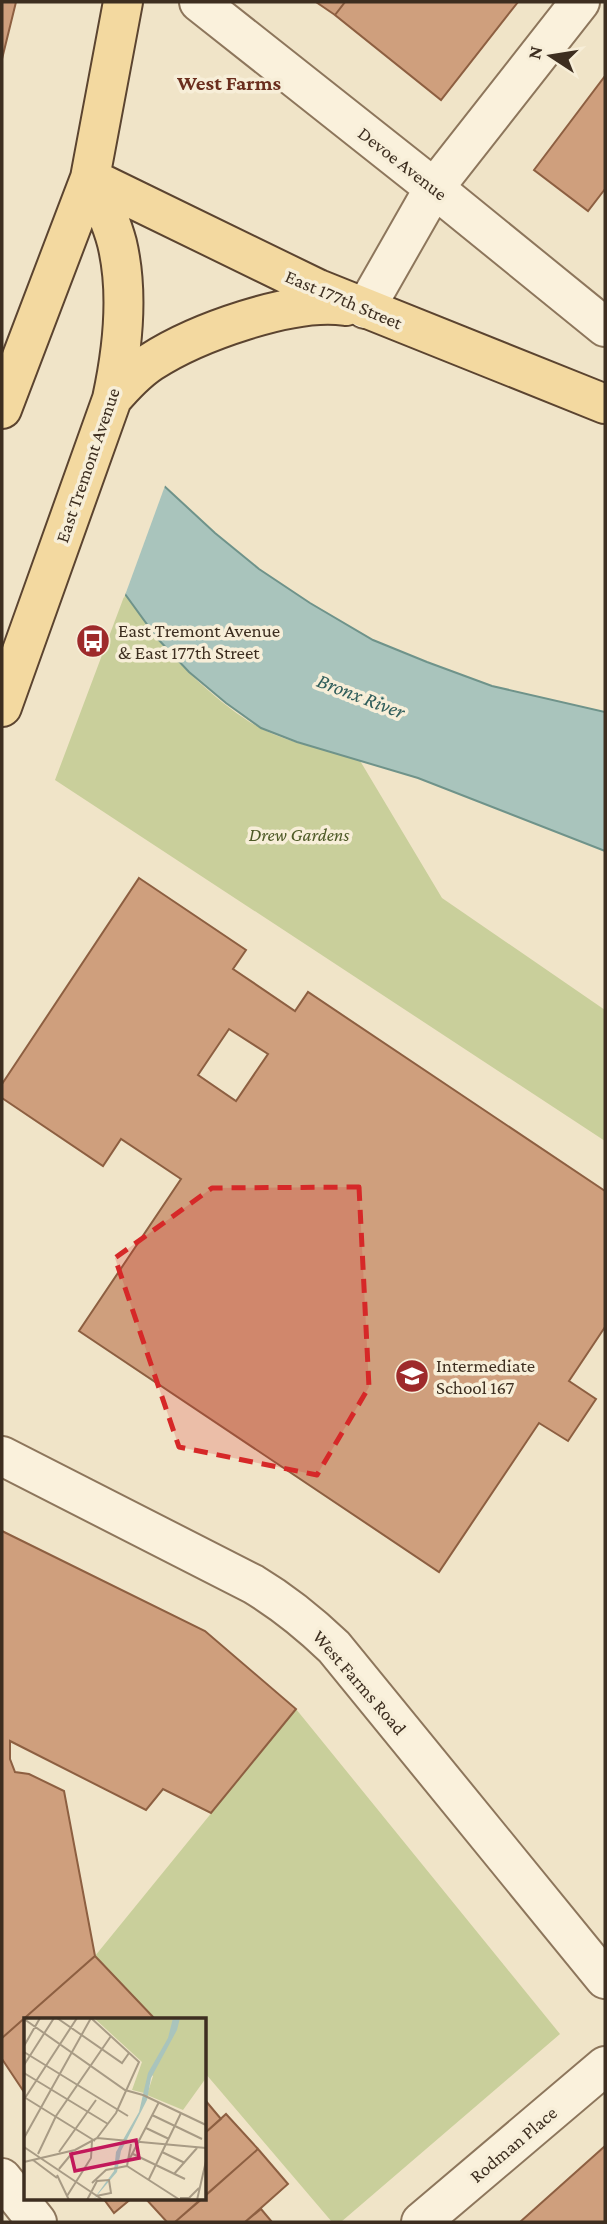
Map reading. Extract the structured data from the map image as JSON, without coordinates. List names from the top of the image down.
{
  "streets": {
    "main road": ["East 177th Street", "East Tremont Avenue"],
    "street": ["Devoe Avenue", "West Farms Road", "Rodman Place"]
  },
  "crossings": [
    ["East 177th Street", "East Tremont Avenue"]
  ],
  "districts": ["West Farms"],
  "water": ["Bronx River"],
  "parks": ["Drew Gardens"],
  "places": {
    "bus stop": ["East Tremont Avenue & East 177th Street"],
    "school or university": ["Intermediate School 167"]
  },
  "north": "left"
}
